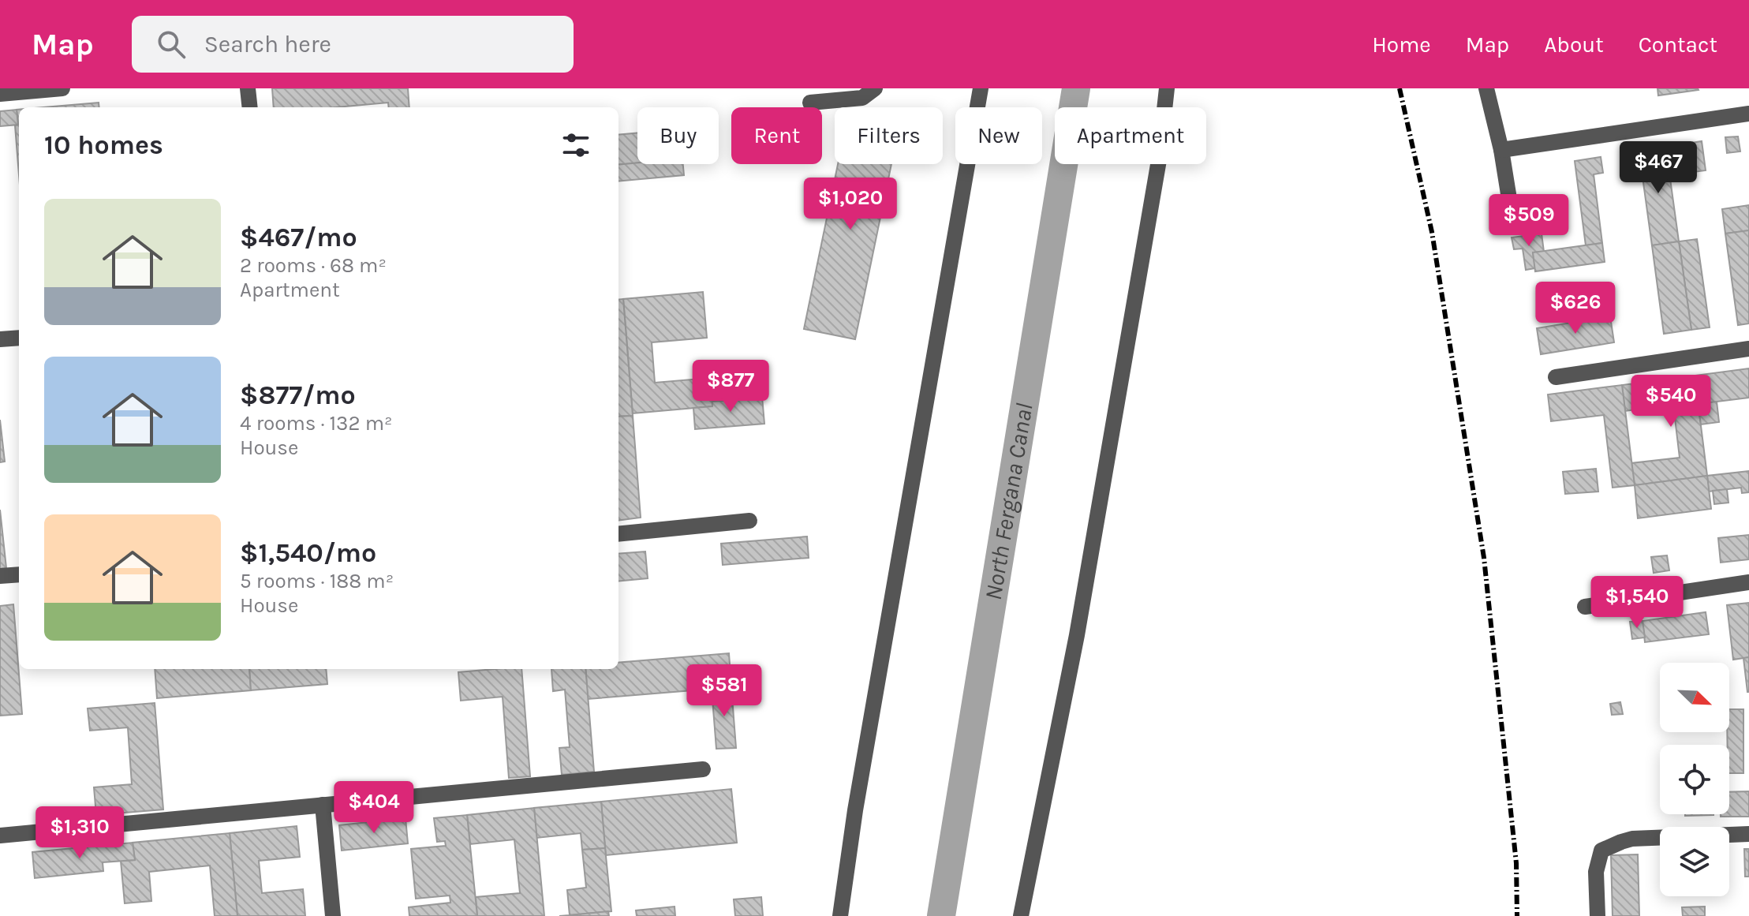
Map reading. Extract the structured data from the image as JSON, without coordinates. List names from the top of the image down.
{
  "water": ["North Fergana Canal"],
  "north": "bottom right",
  "page": {
    "header": "Map",
    "search": "Search here",
    "nav": [
      "Home",
      "Map",
      "About",
      "Contact"
    ],
    "chip": [
      "Buy",
      "Rent",
      "Filters",
      "New",
      "Apartment"
    ],
    "heading": "10 homes",
    "price": [
      "$467",
      "$1,020",
      "$509",
      "$626",
      "$877",
      "$540",
      "$1,540",
      "$581",
      "$404",
      "$1,310"
    ],
    "list": [
      {
        "name": "$467/mo",
        "note": "2 rooms · 68 m² · Apartment"
      },
      {
        "name": "$877/mo",
        "note": "4 rooms · 132 m² · House"
      },
      {
        "name": "$1,540/mo",
        "note": "5 rooms · 188 m² · House"
      }
    ]
  }
}
